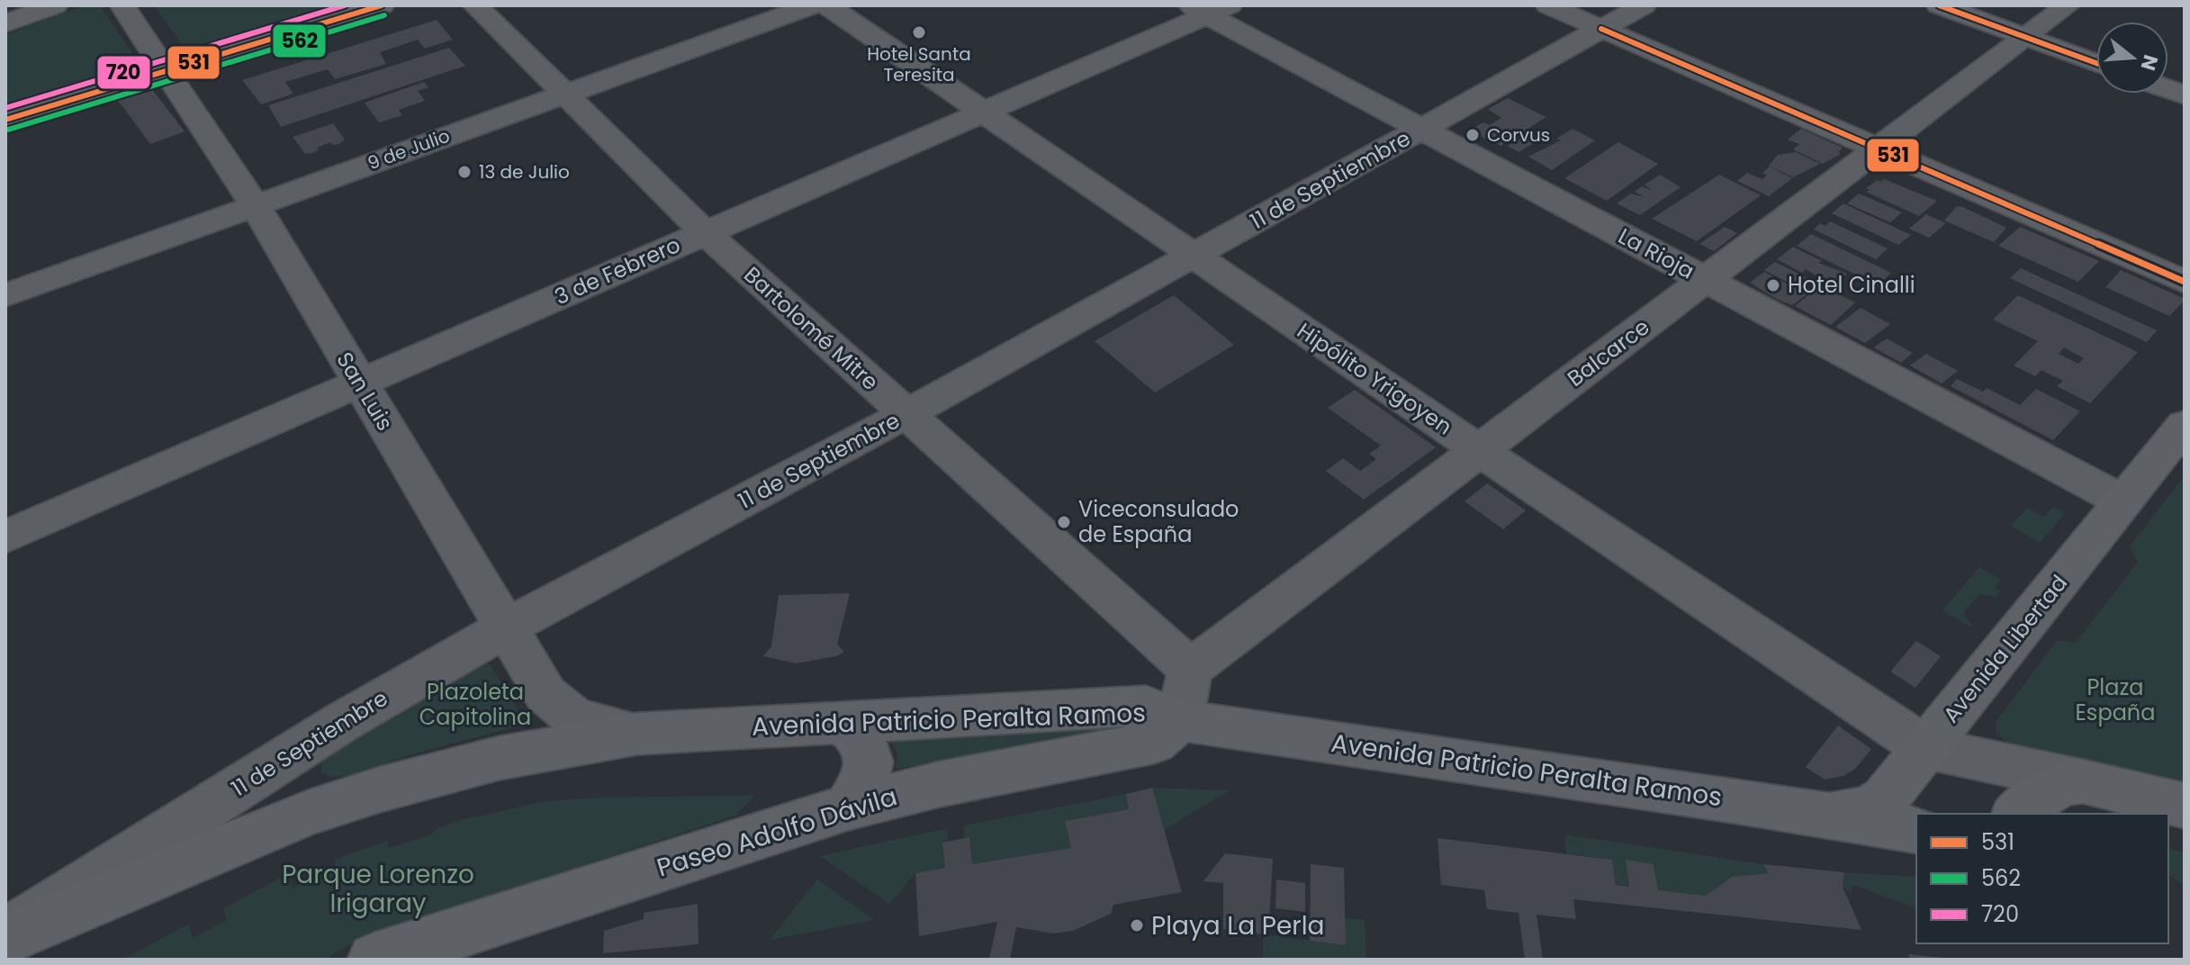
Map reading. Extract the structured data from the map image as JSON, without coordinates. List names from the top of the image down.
{
  "streets": {
    "main road": ["Avenida Libertad", "Avenida Patricio Peralta Ramos", "Paseo Adolfo Dávila"],
    "street": [
      "9 de Julio",
      "11 de Septiembre",
      "La Rioja",
      "3 de Febrero",
      "Bartolomé Mitre",
      "Balcarce",
      "Hipólito Yrigoyen",
      "San Luis"
    ]
  },
  "crossings": [
    ["9 de Julio", "Bartolomé Mitre"],
    ["9 de Julio", "San Luis"],
    ["11 de Septiembre", "La Rioja"],
    ["11 de Septiembre", "Bartolomé Mitre"],
    ["11 de Septiembre", "Hipólito Yrigoyen"],
    ["11 de Septiembre", "San Luis"],
    ["11 de Septiembre", "Avenida Patricio Peralta Ramos"],
    ["La Rioja", "3 de Febrero"],
    ["La Rioja", "Balcarce"],
    ["La Rioja", "Avenida Libertad"],
    ["3 de Febrero", "Bartolomé Mitre"],
    ["3 de Febrero", "Hipólito Yrigoyen"],
    ["3 de Febrero", "San Luis"],
    ["Bartolomé Mitre", "Balcarce"],
    ["Balcarce", "Hipólito Yrigoyen"],
    ["Hipólito Yrigoyen", "Avenida Libertad"],
    ["San Luis", "Avenida Patricio Peralta Ramos"],
    ["Avenida Libertad", "Avenida Patricio Peralta Ramos"],
    ["Avenida Patricio Peralta Ramos", "Paseo Adolfo Dávila"]
  ],
  "parks": ["Plaza España", "Plazoleta Capitolina", "Parque Lorenzo Irigaray"],
  "places": [
    "Hotel Santa Teresita",
    "Corvus",
    "13 de Julio",
    "Hotel Cinalli",
    "Viceconsulado de España",
    "Playa La Perla"
  ],
  "lines": ["transit line 531", "transit line 720", "transit line 562"],
  "legend": ["531", "562", "720"],
  "north": "right"
}
